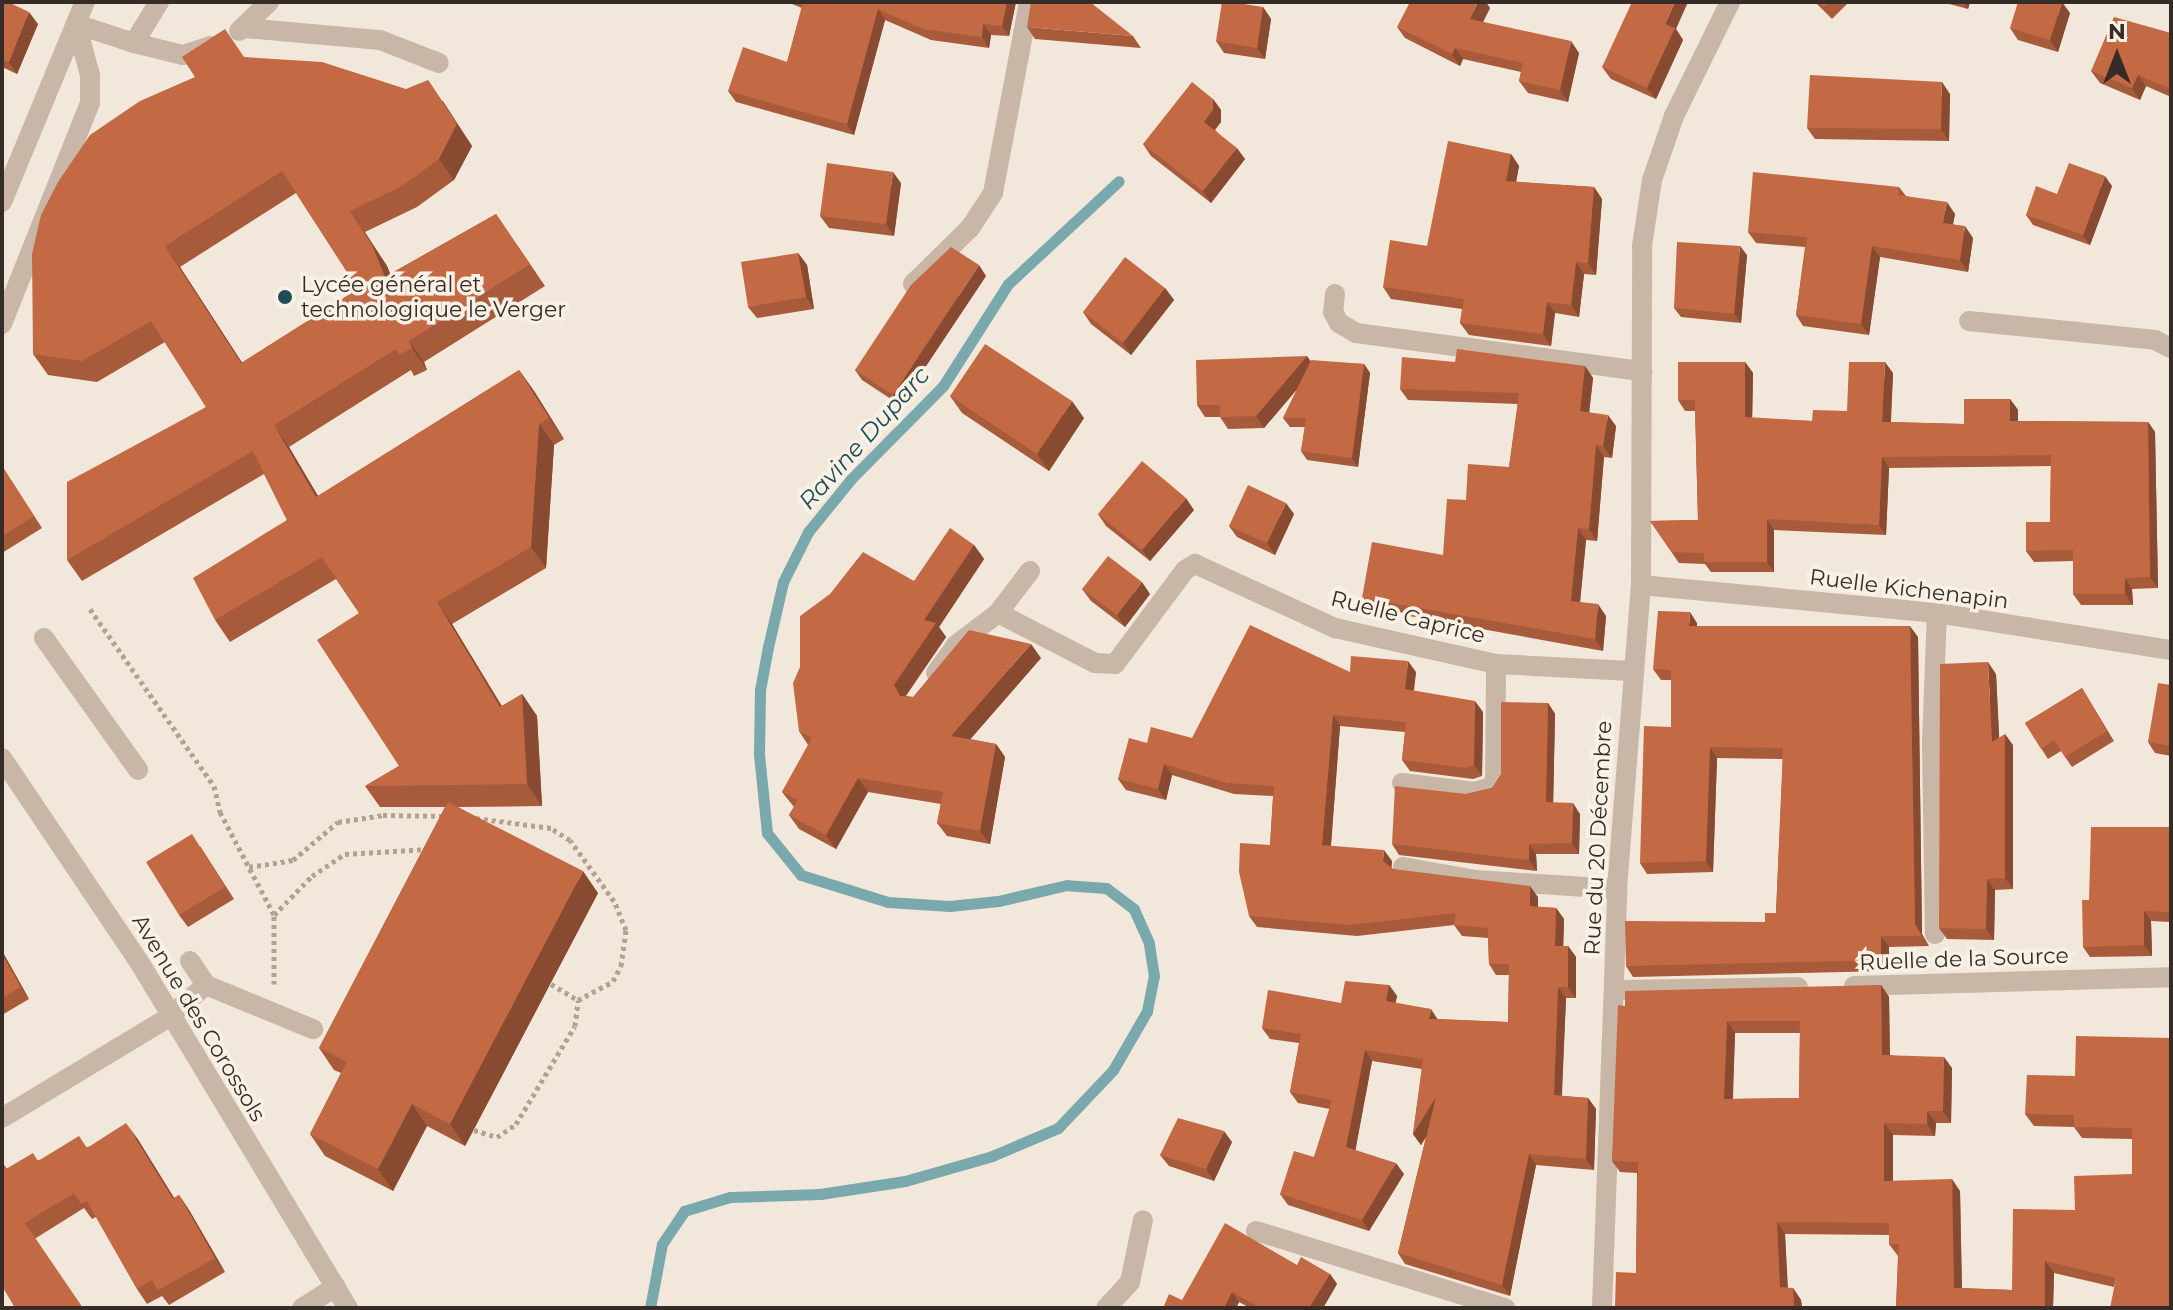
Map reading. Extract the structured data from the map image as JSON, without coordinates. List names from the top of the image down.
{
  "streets": {
    "street": [
      "Ruelle Kichenapin",
      "Ruelle Caprice",
      "Rue du 20 Décembre",
      "Ruelle de la Source",
      "Avenue des Corossols"
    ]
  },
  "crossings": [
    ["Ruelle Kichenapin", "Rue du 20 Décembre"],
    ["Ruelle Caprice", "Rue du 20 Décembre"],
    ["Rue du 20 Décembre", "Ruelle de la Source"]
  ],
  "water": ["Ravine Duparc"],
  "places": ["Lycée général et technologique le Verger"],
  "north": "top"
}
